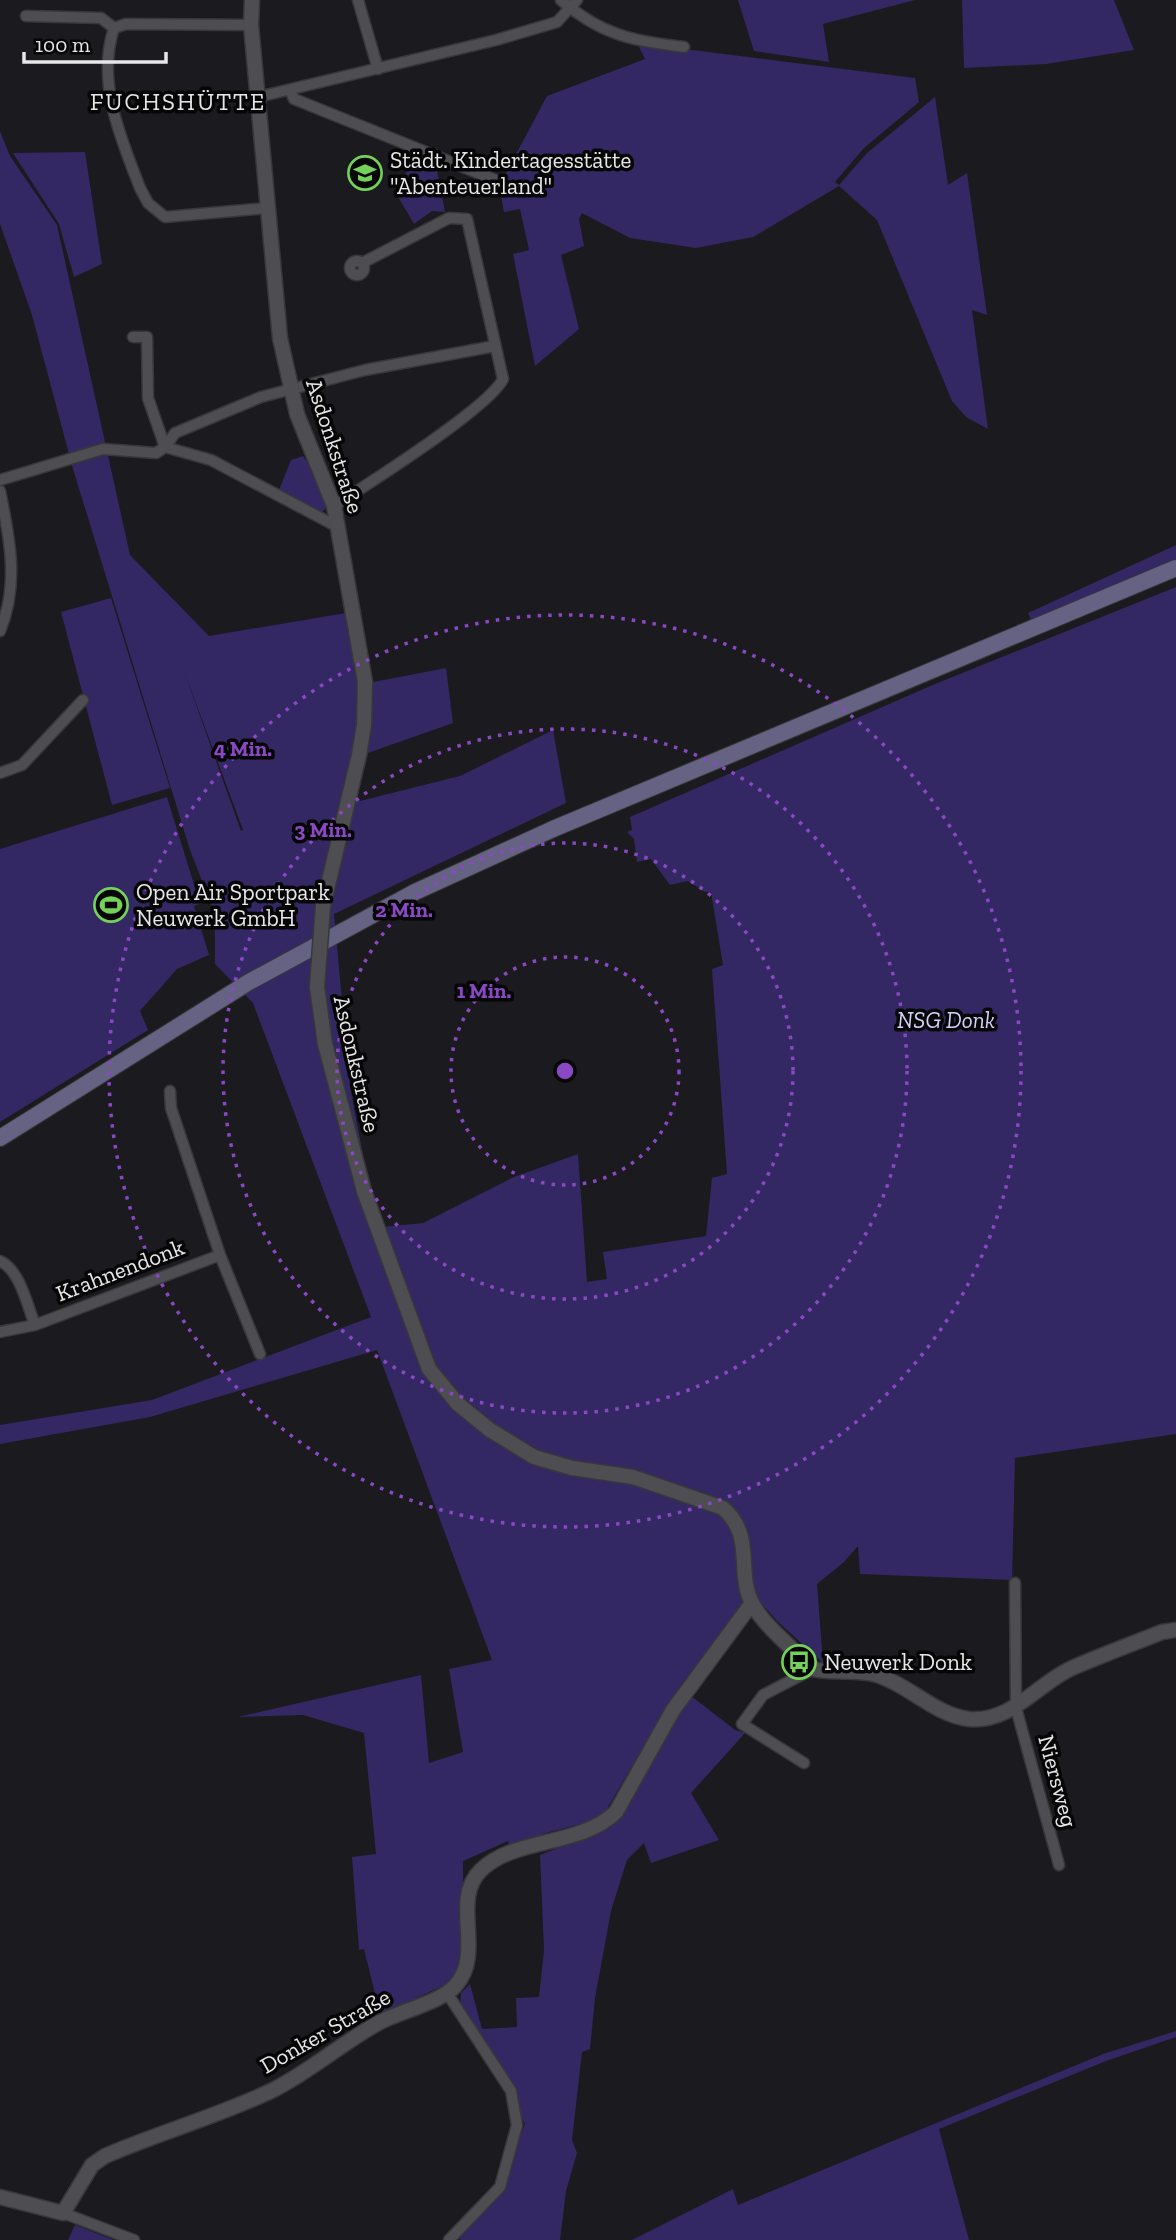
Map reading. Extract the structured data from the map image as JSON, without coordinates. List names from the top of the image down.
{
  "streets": {
    "street": [
      "Asdonkstraße",
      "Krahnendonk",
      "Niersweg",
      "Donker Straße"
    ]
  },
  "districts": ["FUCHSHÜTTE"],
  "parks": ["NSG Donk"],
  "places": {
    "school or university": ["Städt. Kindertagesstätte \"Abenteuerland\""],
    "sports": ["Open Air Sportpark Neuwerk GmbH"],
    "bus stop": ["Neuwerk Donk"]
  },
  "scale_bar": "100 m",
  "rings": [
    "4 Min.",
    "3 Min.",
    "2 Min.",
    "1 Min."
  ]
}
